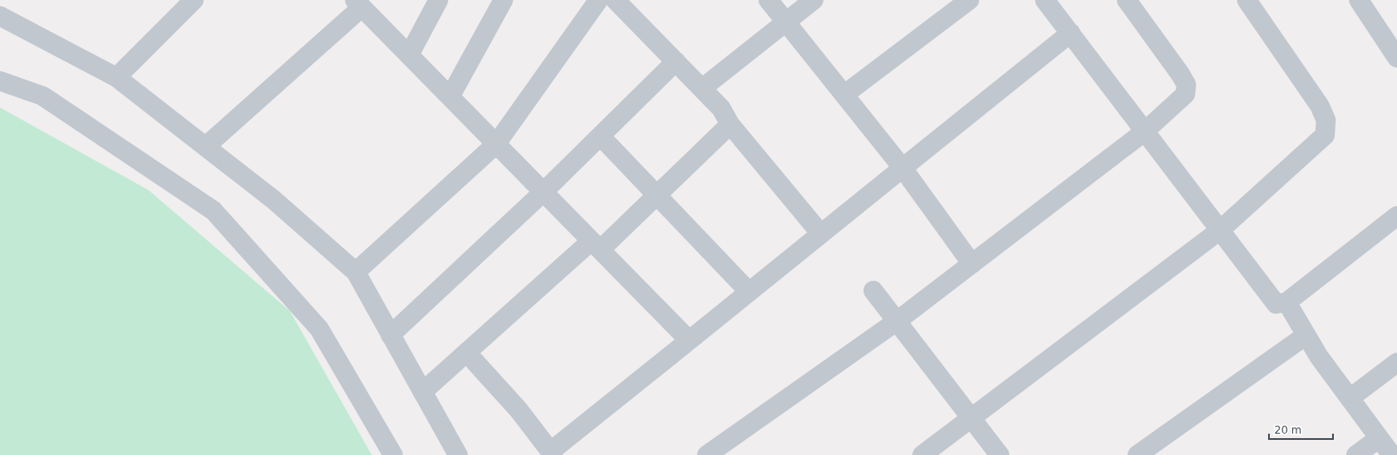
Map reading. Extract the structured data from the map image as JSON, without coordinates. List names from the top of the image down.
{
  "scale_bar": "20 m"
}
